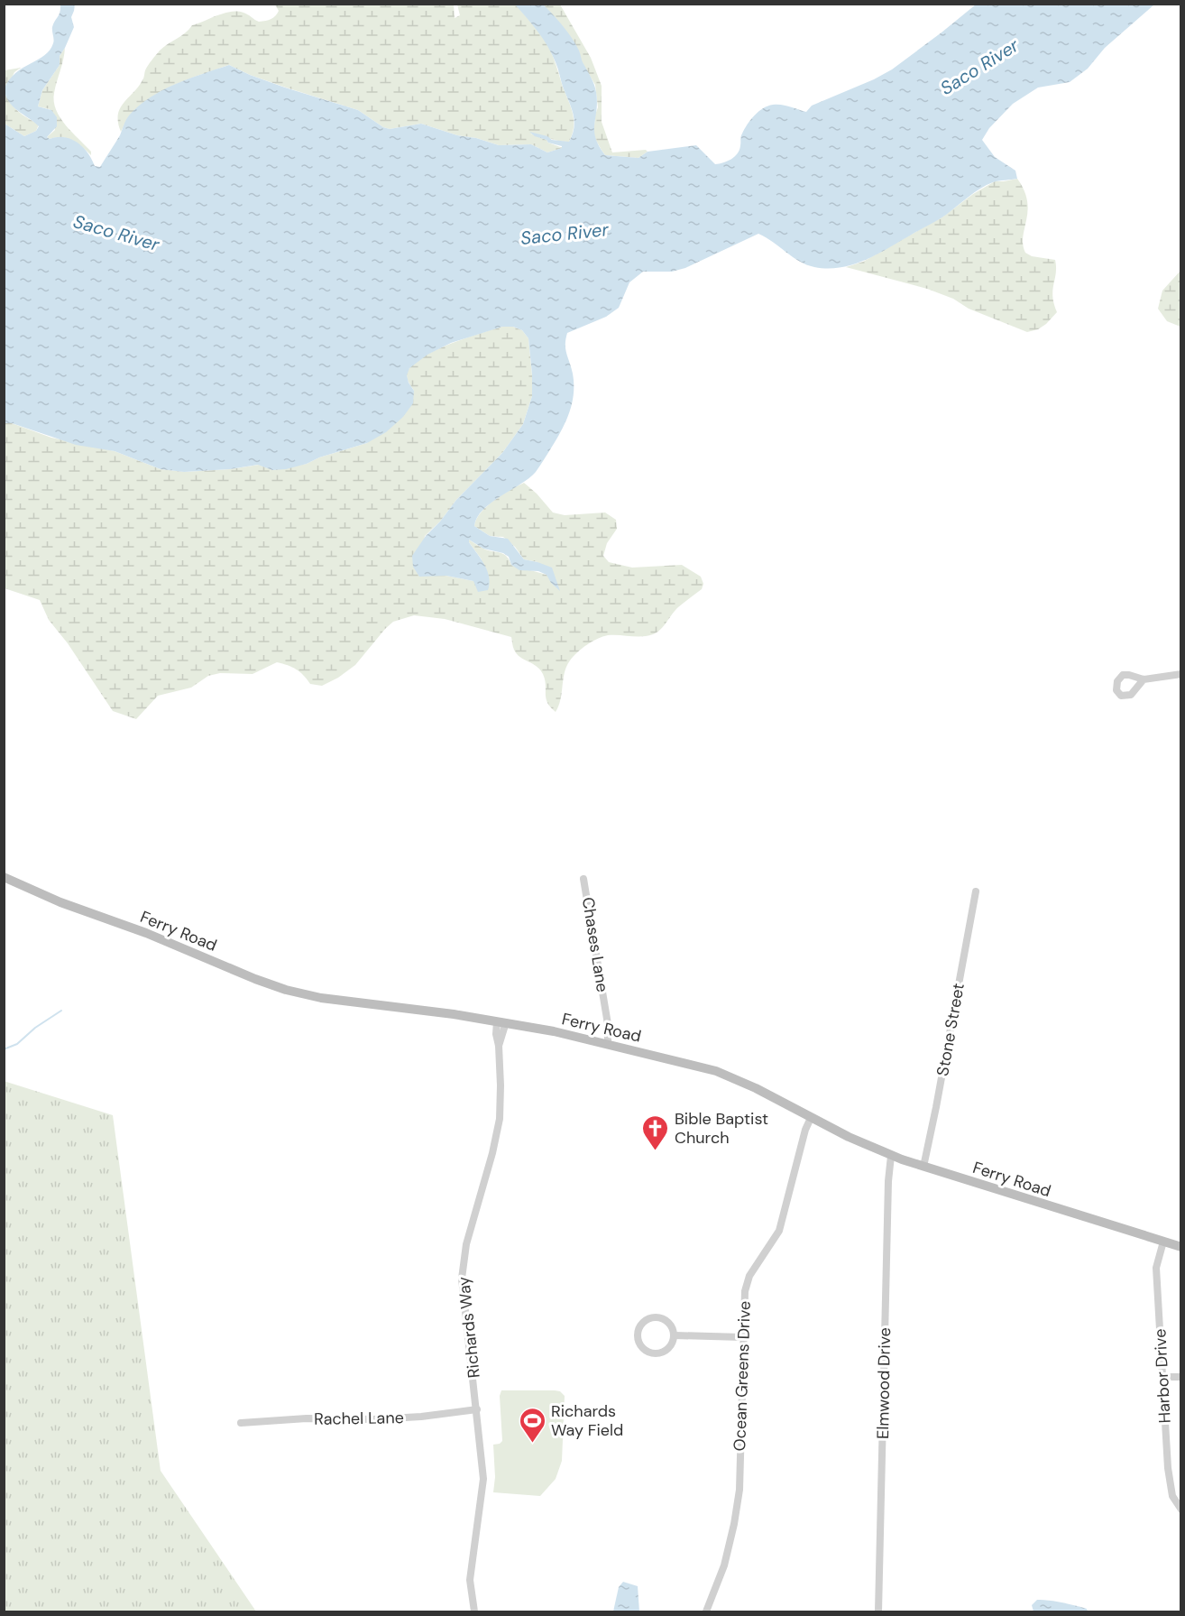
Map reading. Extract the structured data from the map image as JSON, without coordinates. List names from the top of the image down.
{
  "streets": {
    "main road": ["Ferry Road"],
    "street": [
      "Chases Lane",
      "Stone Street",
      "Richards Way",
      "Ocean Greens Drive",
      "Harbor Drive",
      "Elmwood Drive",
      "Rachel Lane"
    ]
  },
  "crossings": [
    ["Ferry Road", "Chases Lane"],
    ["Ferry Road", "Stone Street"],
    ["Ferry Road", "Richards Way"],
    ["Ferry Road", "Ocean Greens Drive"],
    ["Ferry Road", "Harbor Drive"],
    ["Ferry Road", "Elmwood Drive"],
    ["Richards Way", "Rachel Lane"]
  ],
  "water": ["Saco River"],
  "places": {
    "church": ["Bible Baptist Church"],
    "sports": ["Richards Way Field"]
  }
}
